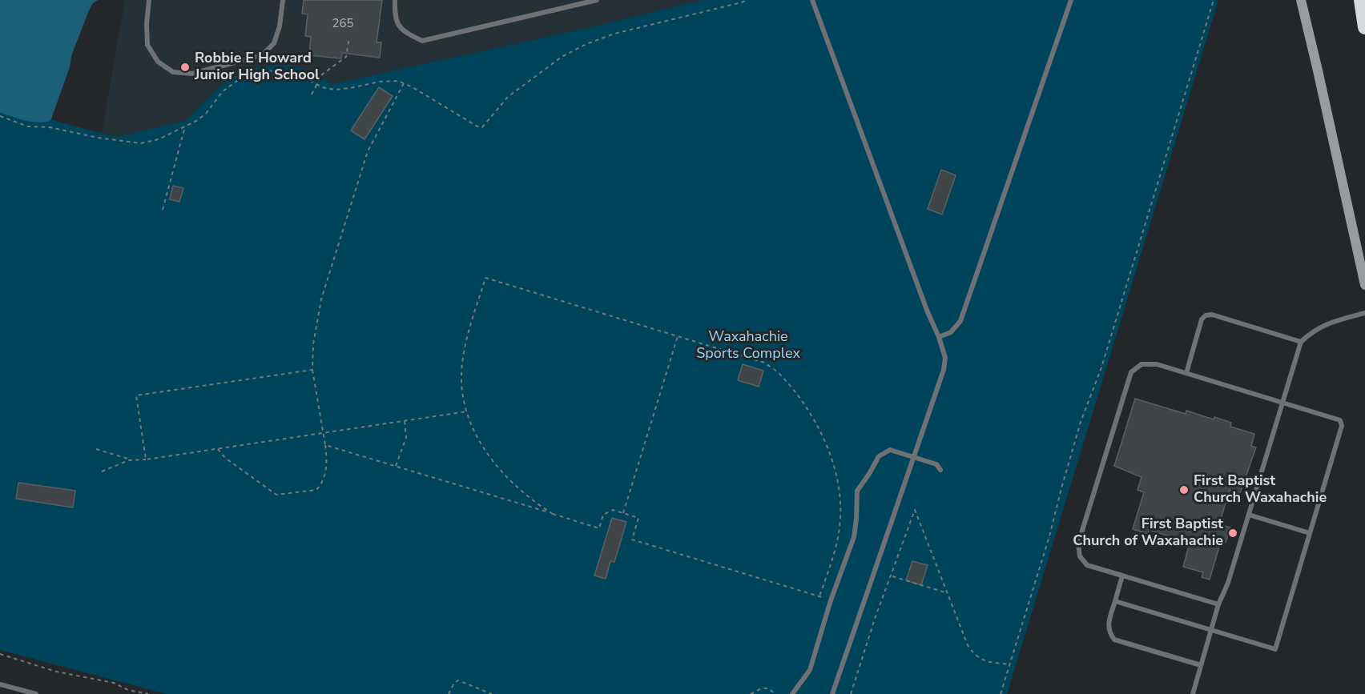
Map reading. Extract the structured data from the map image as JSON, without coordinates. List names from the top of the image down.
{
  "parks": ["Waxahachie Sports Complex"],
  "places": ["Robbie E Howard Junior High School", "First Baptist Church Waxahachie", "First Baptist Church of Waxahachie"],
  "house_numbers": ["265"]
}
